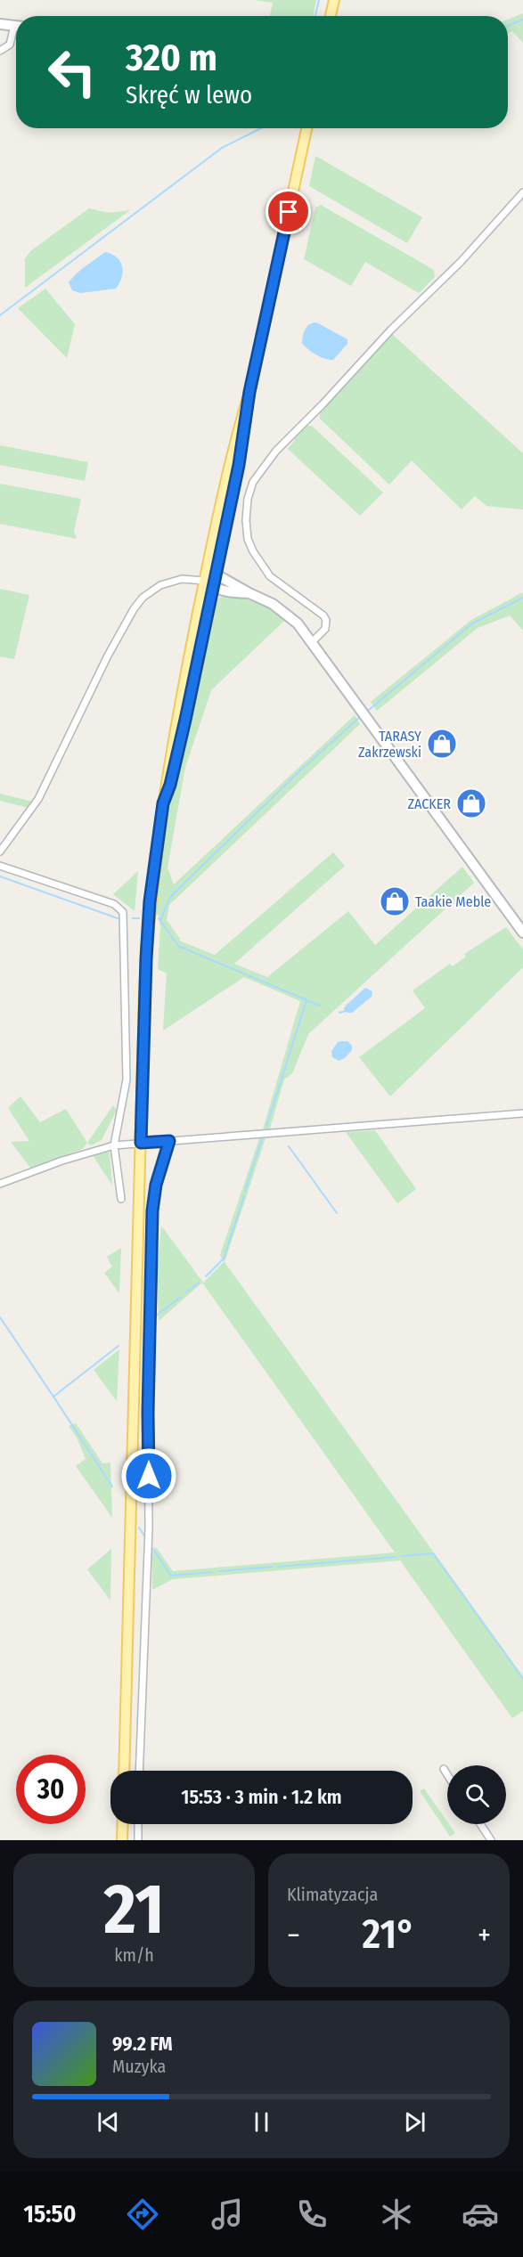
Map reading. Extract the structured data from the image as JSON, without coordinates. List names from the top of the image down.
{
  "places": {
    "shop": ["TARASY Zakrzewski", "ZACKER", "Taakie Meble"]
  },
  "page": {
    "turn": ["320 m", "Skręć w lewo"],
    "limit": "30",
    "trip": "15:53 · 3 min · 1.2 km",
    "tile": [
      ["21", "km/h"],
      "Klimatyzacja"
    ],
    "heat": ["−", "21°", "+"],
    "song": ["99.2 FM", "Muzyka"],
    "tabs": "15:50"
  }
}
